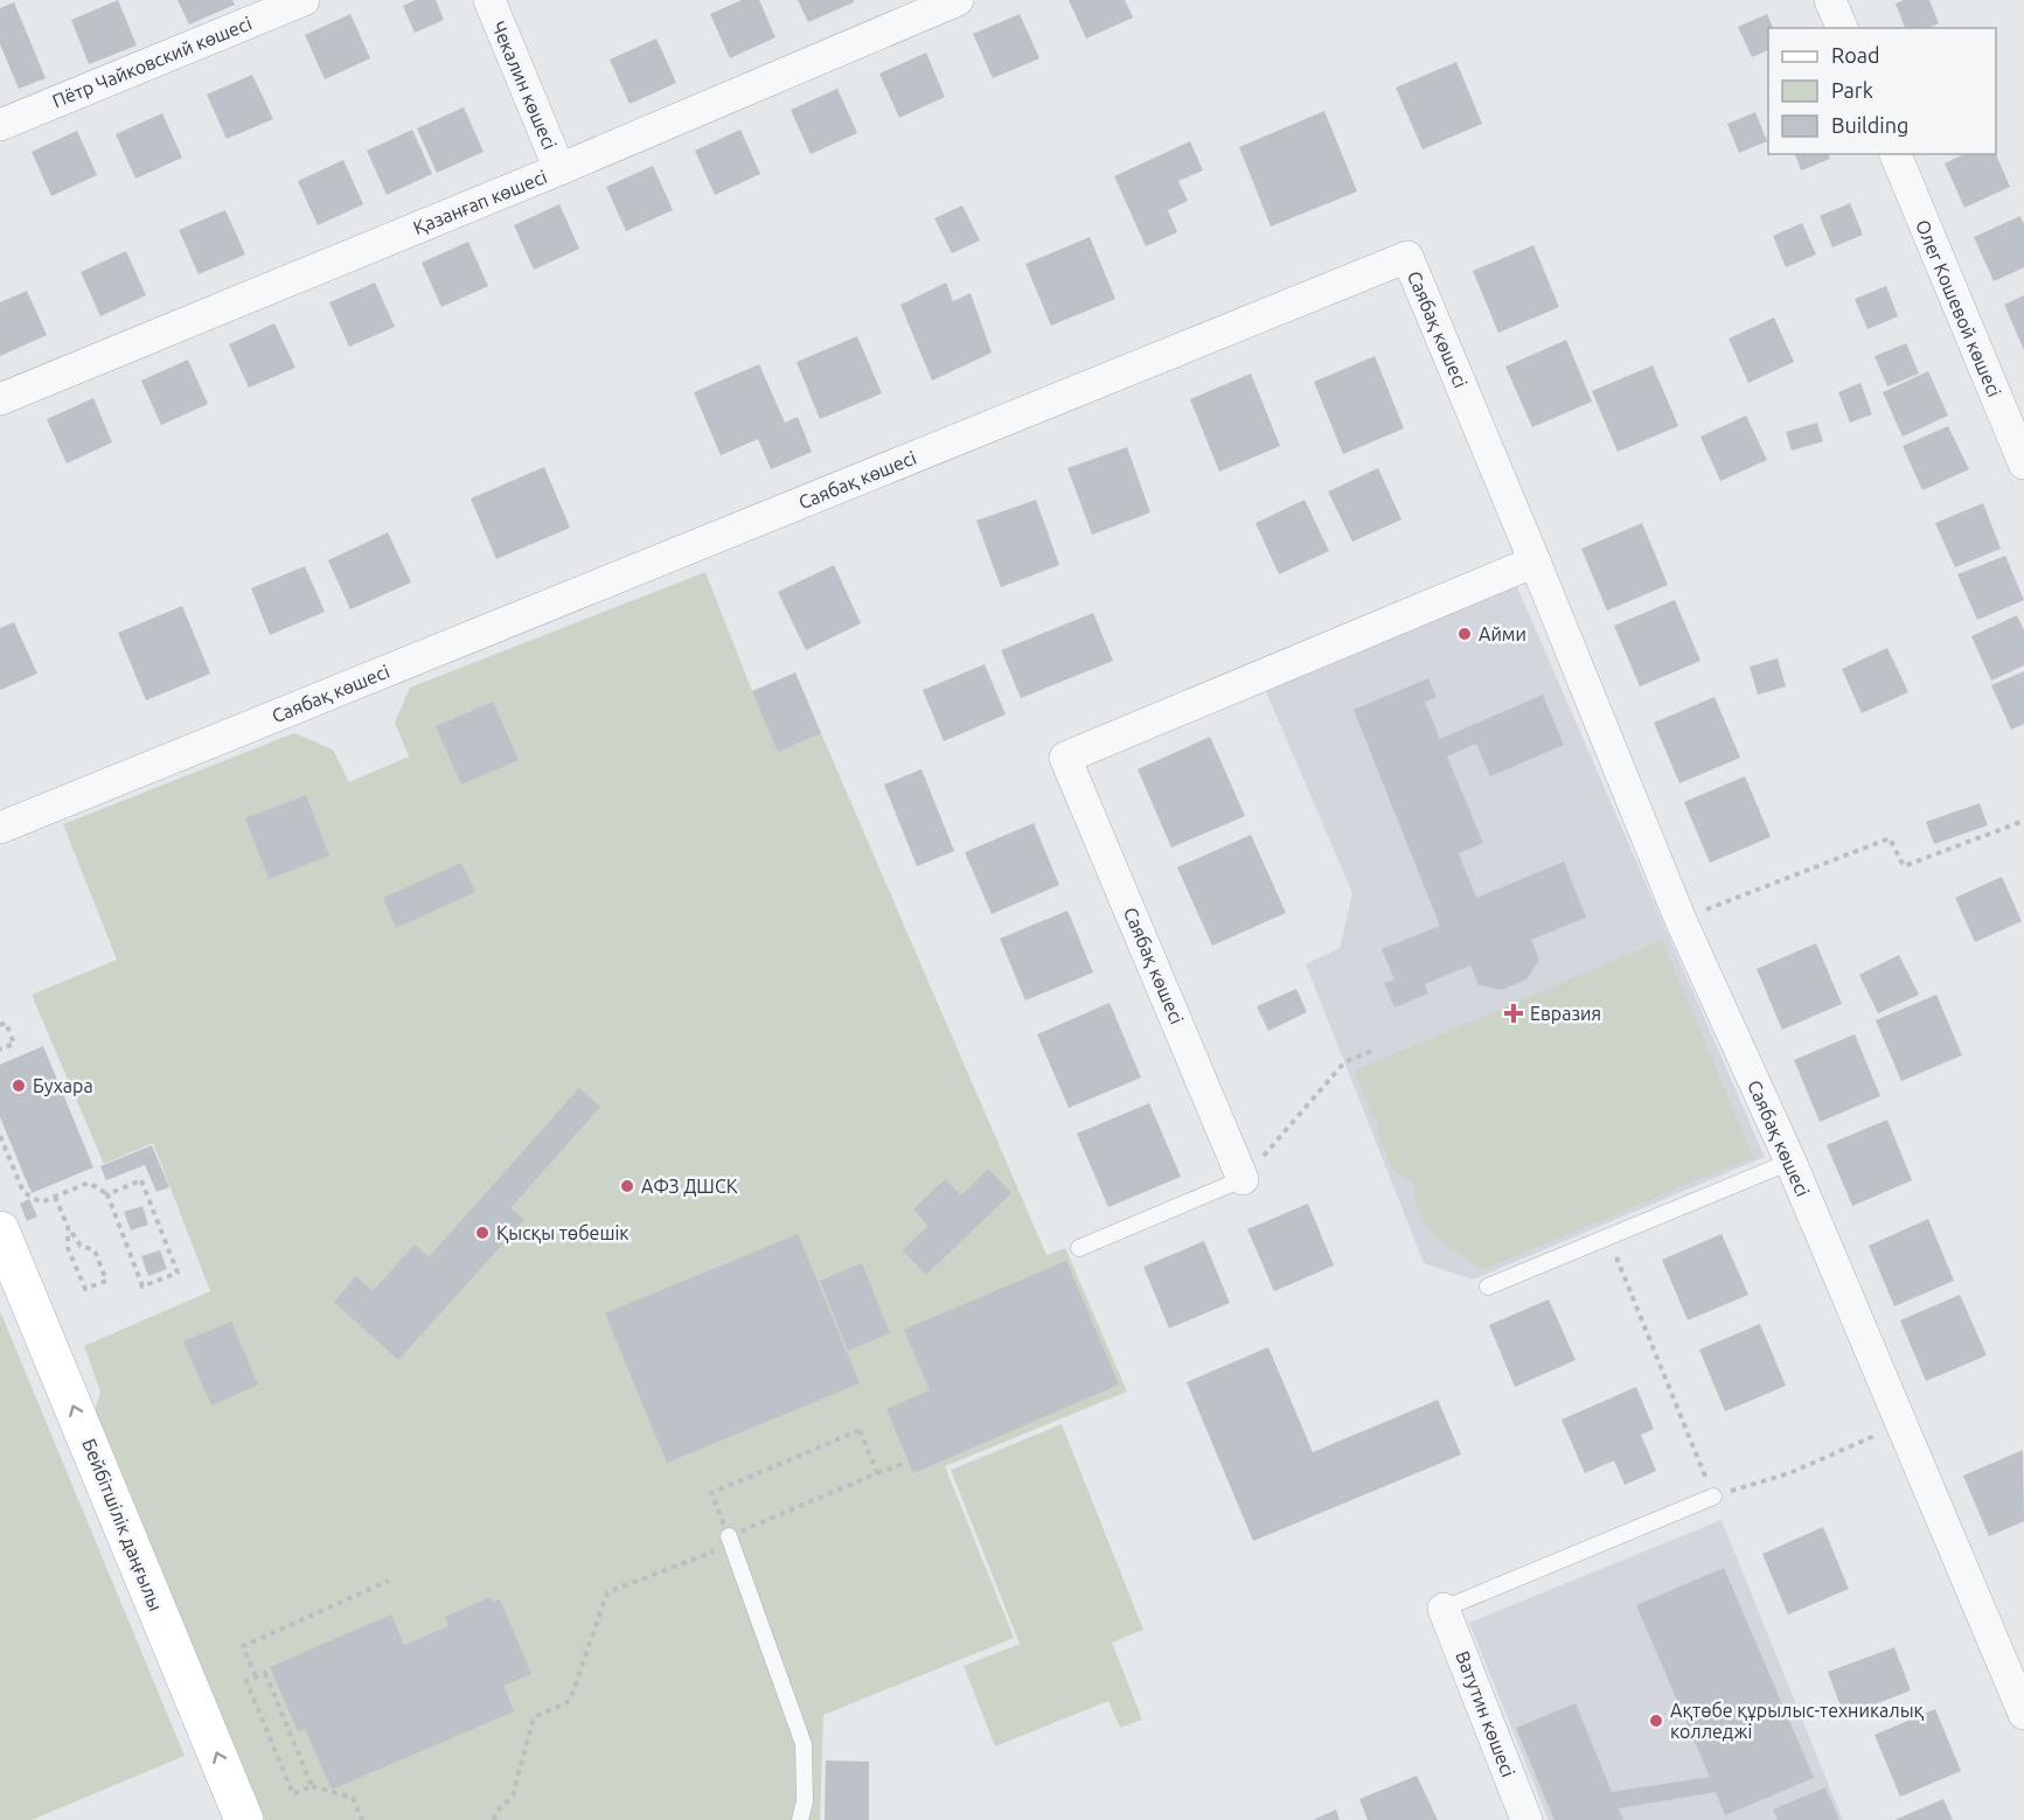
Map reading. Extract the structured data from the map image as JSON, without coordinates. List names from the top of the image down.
{
  "streets": {
    "main road": ["Бейбітшілік даңғылы"],
    "street": [
      "Пётр Чайковский көшесі",
      "Чекалин көшесі",
      "Қазанғап көшесі",
      "Олег Кошевой көшесі",
      "Саябақ көшесі",
      "Ватутин көшесі"
    ]
  },
  "crossings": [
    ["Чекалин көшесі", "Қазанғап көшесі"]
  ],
  "one_way": ["Бейбітшілік даңғылы"],
  "places": {
    "other": [
      "Айми",
      "Бухара",
      "АФЗ ДШСК",
      "Қысқы төбешік",
      "Ақтөбе құрылыс-техникалық колледжі"
    ],
    "health": ["Евразия"]
  },
  "legend": ["Road", "Park", "Building"]
}
